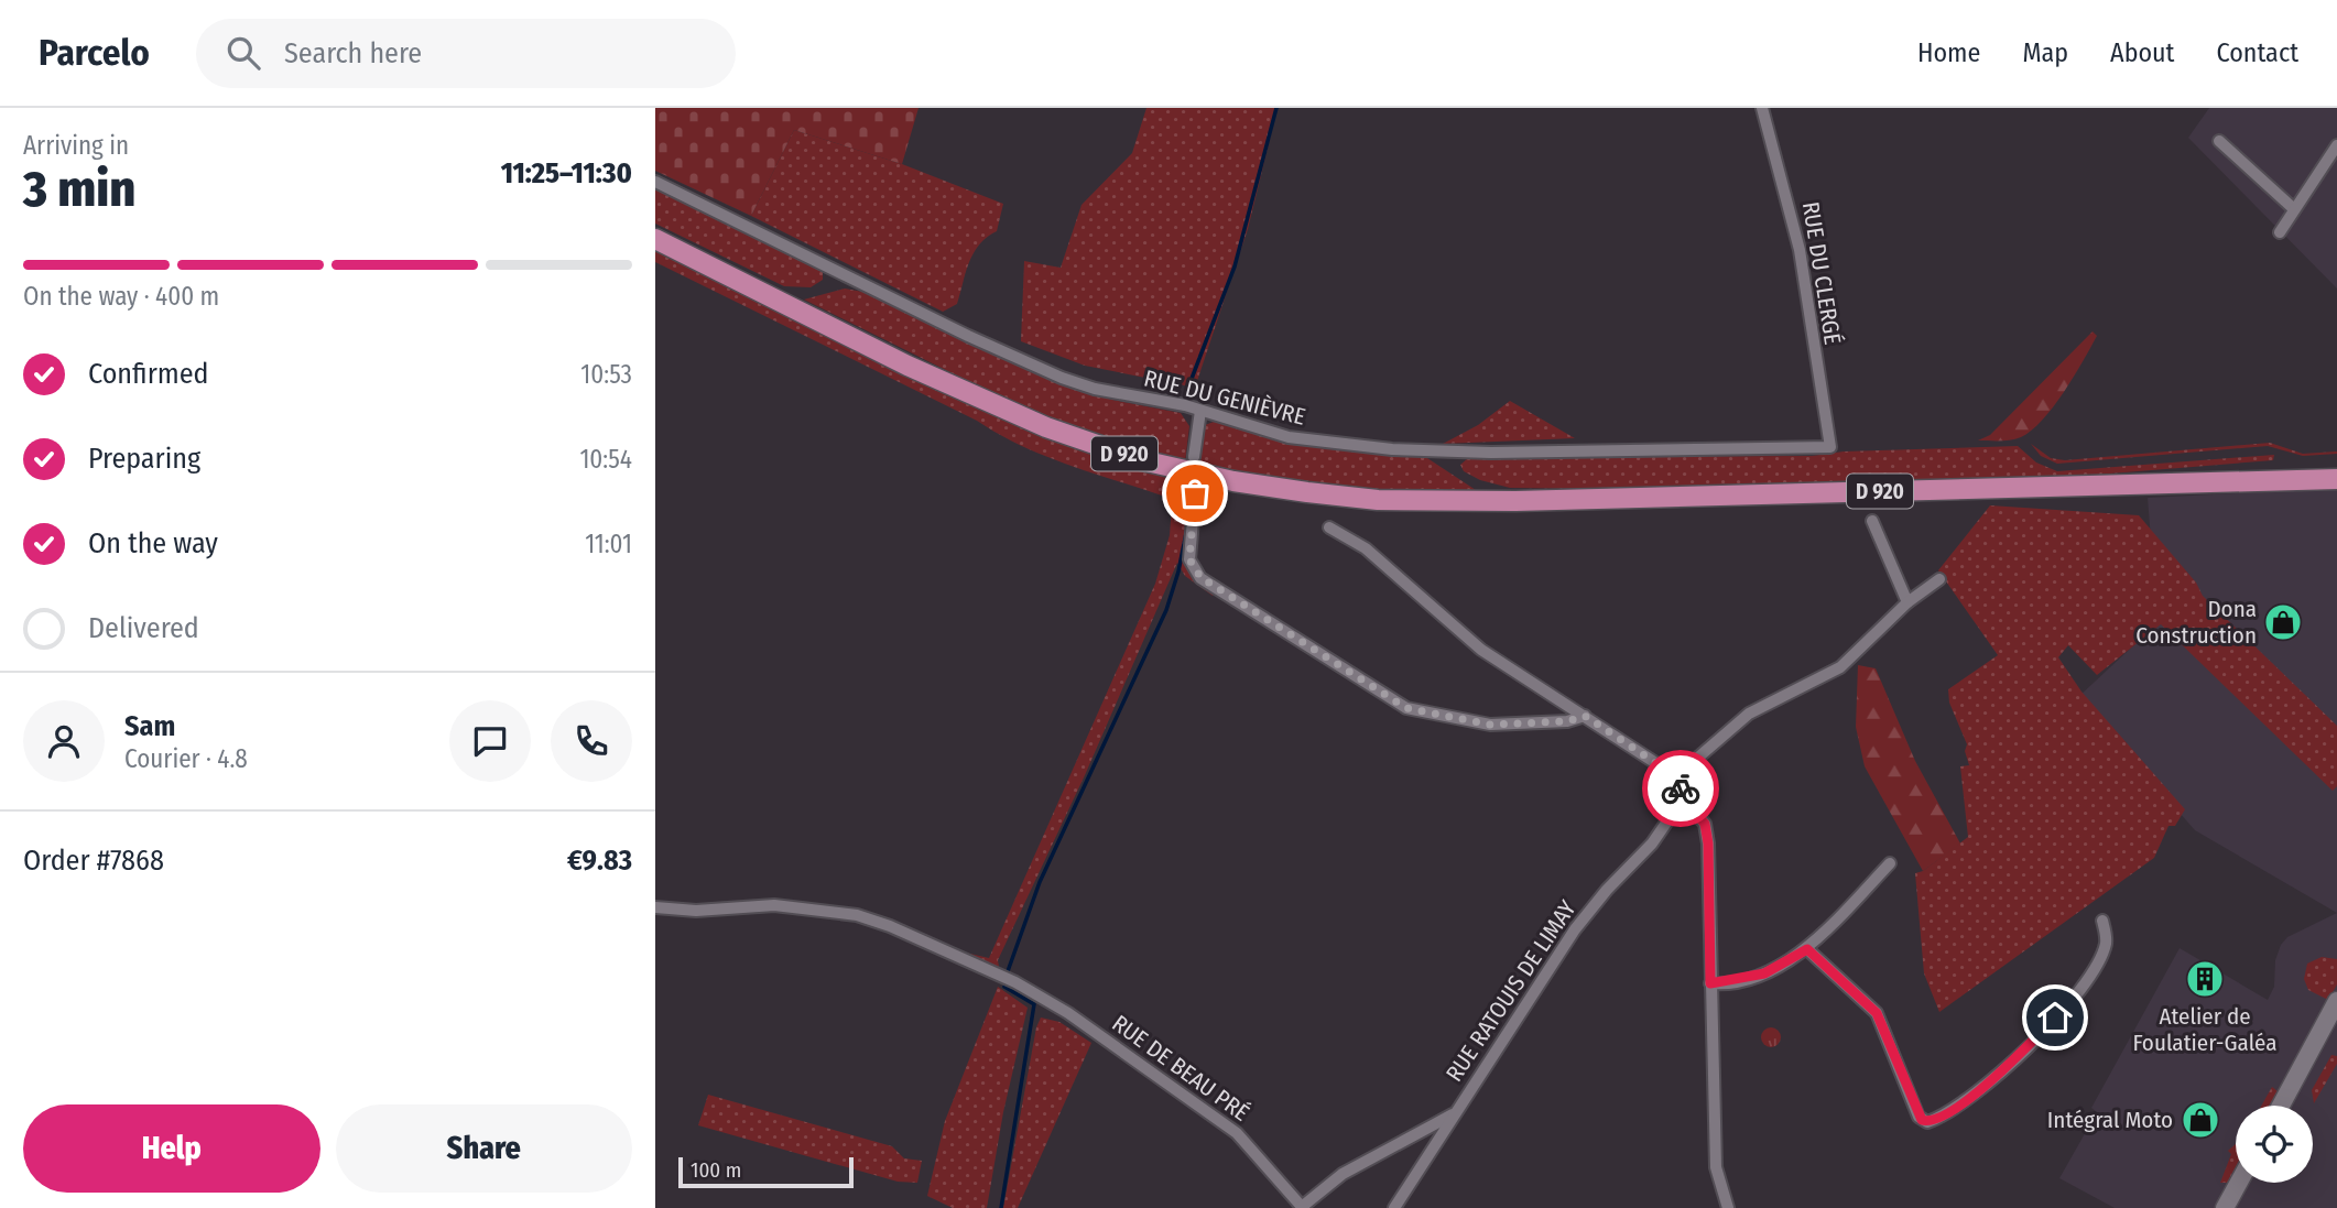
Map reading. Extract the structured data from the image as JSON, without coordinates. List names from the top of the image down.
{
  "streets": {
    "main road": ["D 920"],
    "street": [
      "RUE DU CLERGÉ",
      "RUE DU GENIÈVRE",
      "RUE RATOUIS DE LIMAY",
      "RUE DE BEAU PRÉ"
    ]
  },
  "crossings": [
    ["RUE DU CLERGÉ", "RUE DU GENIÈVRE"]
  ],
  "places": {
    "shop": ["Dona Construction", "Intégral Moto"],
    "building": ["Atelier de Foulatier-Galéa"]
  },
  "scale_bar": "100 m",
  "page": {
    "header": "Parcelo",
    "search": "Search here",
    "nav": [
      "Home",
      "Map",
      "About",
      "Contact"
    ],
    "heading": ["3 min", "Arriving in", "11:25–11:30"],
    "panel": [
      "Sam",
      "Courier · 4.8",
      "Order #7868",
      "€9.83"
    ],
    "bar": "On the way · 400 m",
    "list": [
      ["Confirmed", "10:53"],
      ["Preparing", "10:54"],
      ["On the way", "11:01"],
      "Delivered"
    ],
    "buttons": ["Help", "Share"],
    "scale": "100 m"
  }
}
